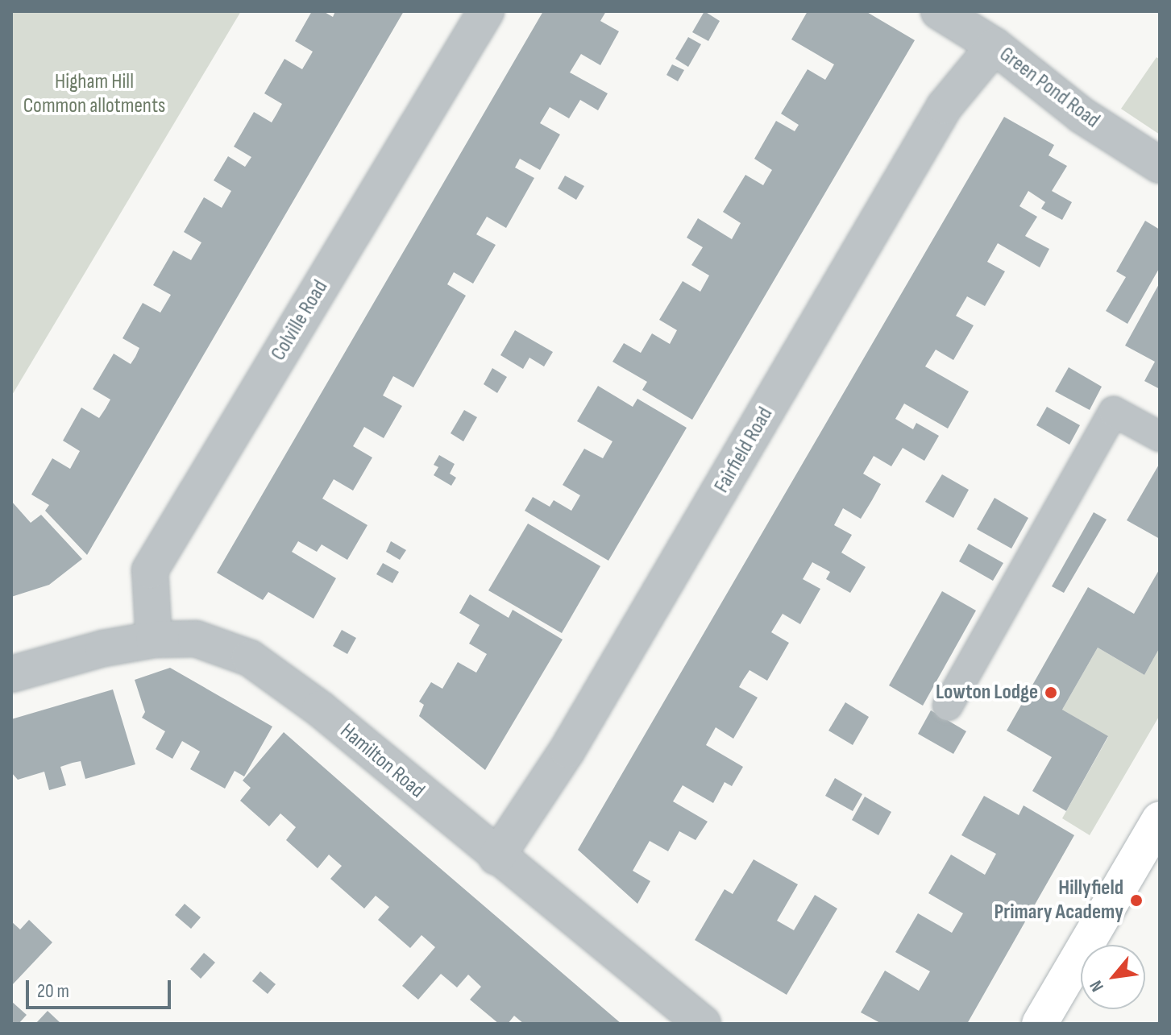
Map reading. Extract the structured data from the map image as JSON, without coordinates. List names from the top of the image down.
{
  "streets": {
    "street": [
      "Green Pond Road",
      "Colville Road",
      "Fairfield Road",
      "Hamilton Road"
    ]
  },
  "crossings": [
    ["Green Pond Road", "Fairfield Road"],
    ["Colville Road", "Hamilton Road"],
    ["Fairfield Road", "Hamilton Road"]
  ],
  "parks": ["Higham Hill Common allotments"],
  "places": ["Lowton Lodge", "Hillyfield Primary Academy"],
  "scale_bar": "20 m",
  "north": "bottom left"
}
